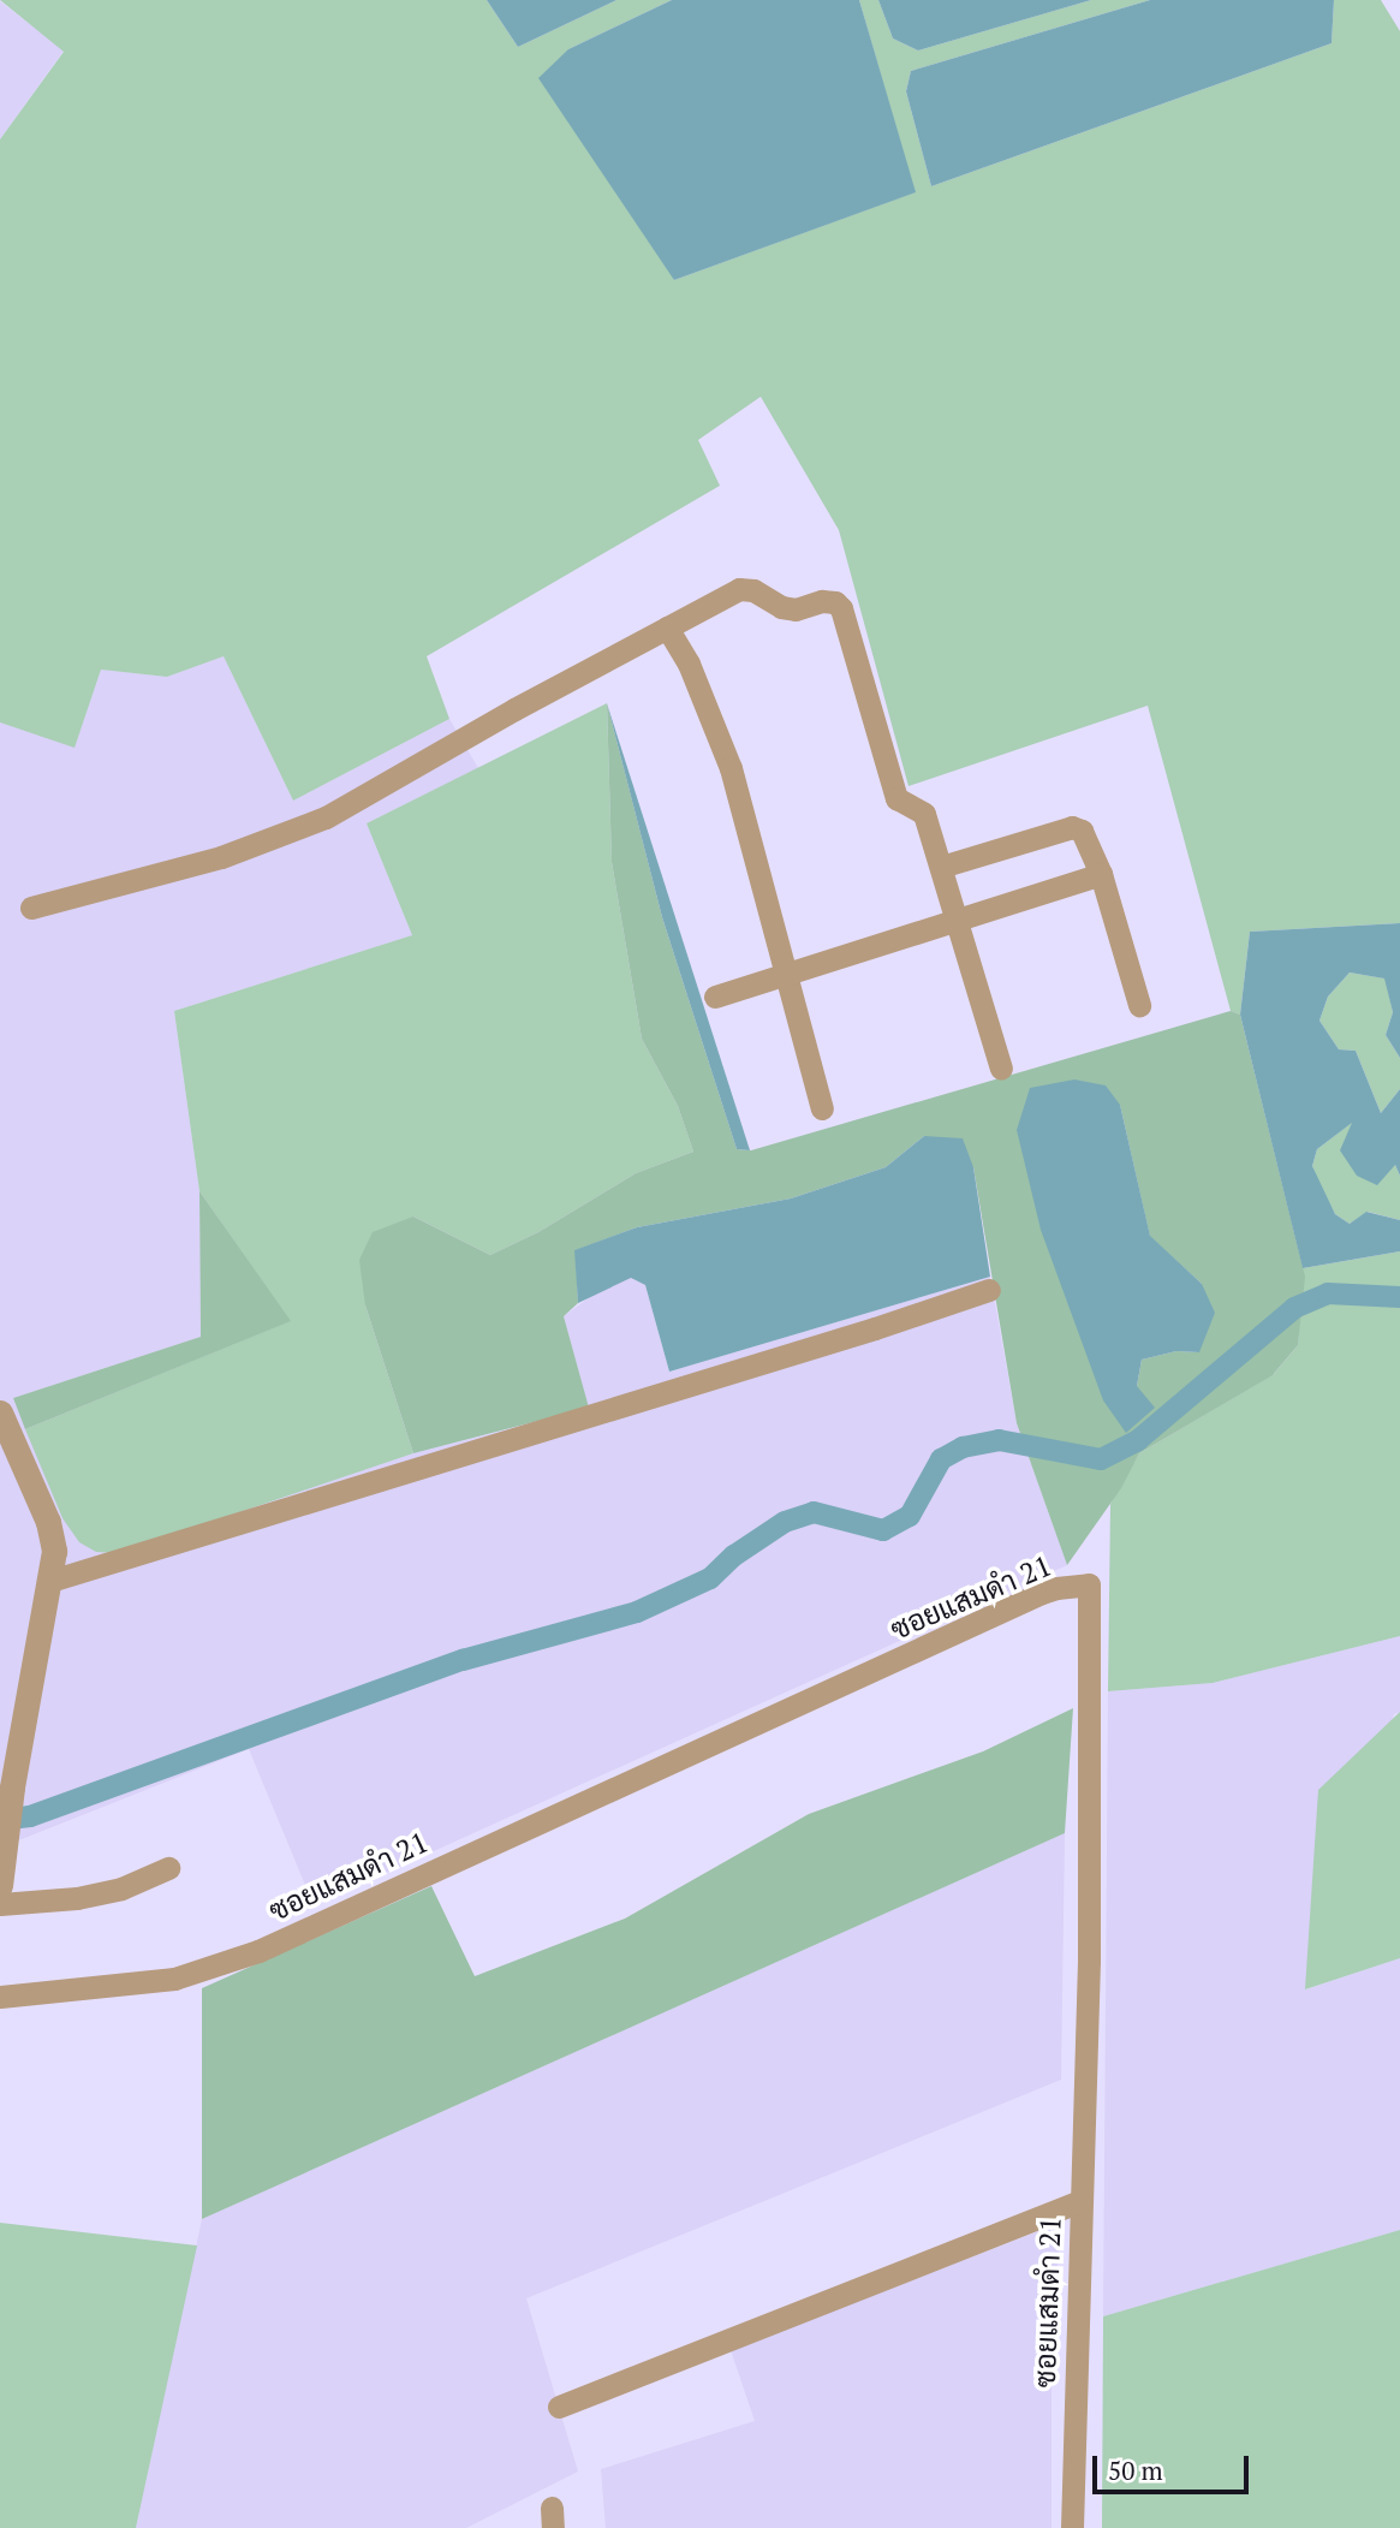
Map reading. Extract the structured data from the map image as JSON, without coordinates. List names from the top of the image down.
{
  "streets": {
    "street": ["ซอยแสมดำ 21"]
  },
  "scale_bar": "50 m"
}
